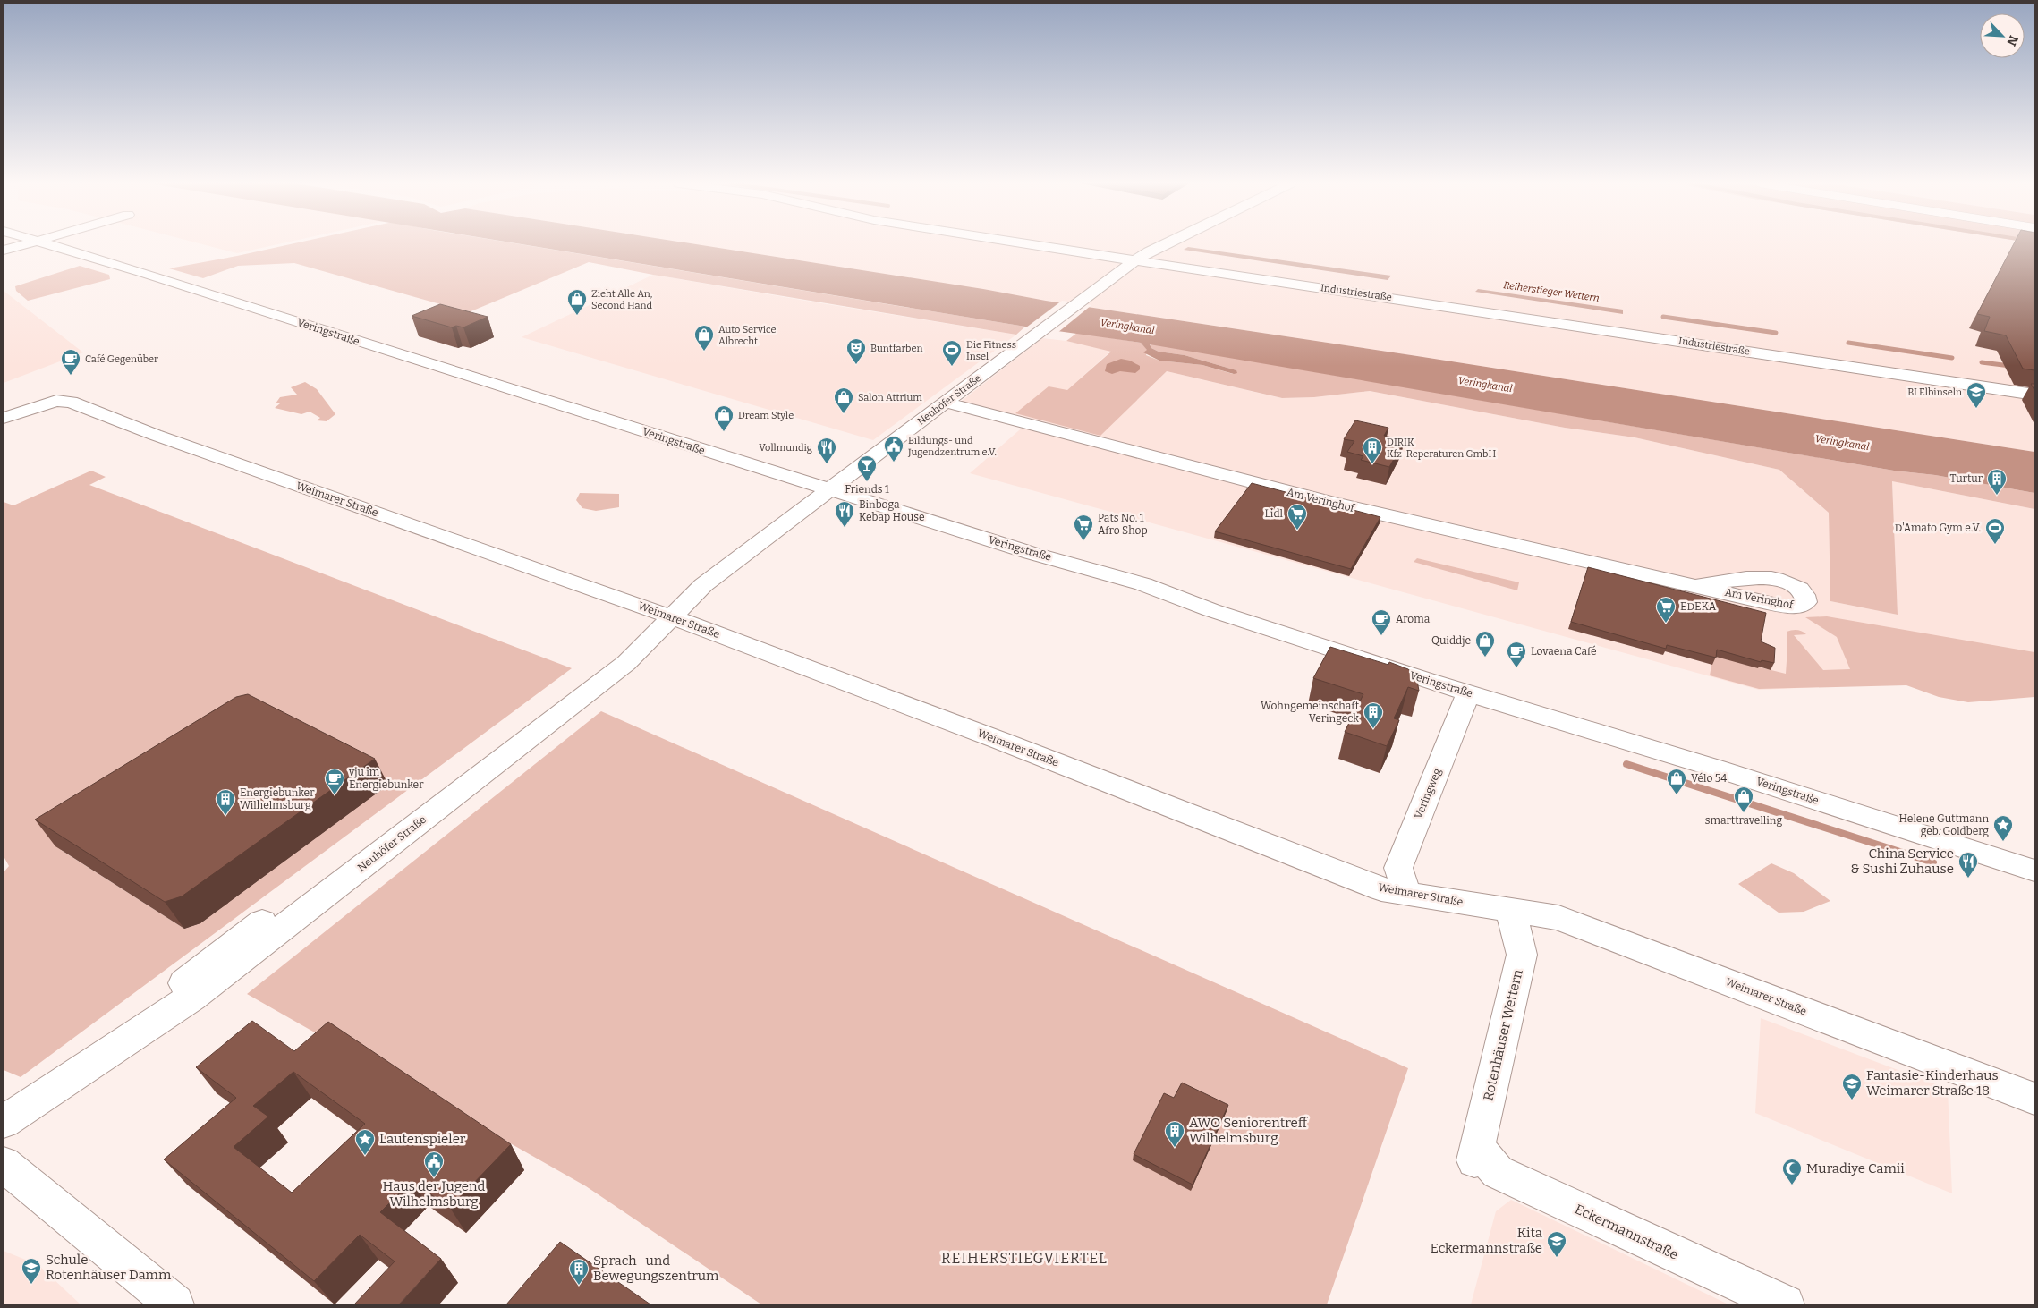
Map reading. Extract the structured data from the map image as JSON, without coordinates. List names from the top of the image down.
{
  "streets": {
    "street": [
      "Industriestraße",
      "Veringstraße",
      "Neuhöfer Straße",
      "Weimarer Straße",
      "Am Veringhof",
      "Veringweg",
      "Rotenhäuser Wettern",
      "Eckermannstraße"
    ]
  },
  "crossings": [
    ["Industriestraße", "Neuhöfer Straße"],
    ["Veringstraße", "Neuhöfer Straße"],
    ["Veringstraße", "Veringweg"],
    ["Neuhöfer Straße", "Weimarer Straße"],
    ["Neuhöfer Straße", "Am Veringhof"],
    ["Weimarer Straße", "Veringweg"],
    ["Weimarer Straße", "Rotenhäuser Wettern"],
    ["Rotenhäuser Wettern", "Eckermannstraße"]
  ],
  "districts": ["REIHERSTIEGVIERTEL"],
  "water": ["Reiherstieger Wettern", "Veringkanal"],
  "places": {
    "shop": [
      "Zieht Alle An, Second Hand",
      "Auto Service Albrecht",
      "Salon Attrium",
      "Dream Style",
      "Quiddje",
      "Vélo 54",
      "smarttravelling"
    ],
    "theatre": ["Buntfarben"],
    "sports": ["Die Fitness Insel", "D'Amato Gym e.V."],
    "cafe": [
      "Café Gegenüber",
      "Aroma",
      "Lovaena Café",
      "vju im Energiebunker"
    ],
    "school or university": [
      "BI Elbinseln",
      "Fantasie-Kinderhaus Weimarer Straße 18",
      "Kita Eckermannstraße",
      "Schule Rotenhäuser Damm"
    ],
    "public building": ["Bildungs- und Jugendzentrum e.V.", "Haus der Jugend Wilhelmsburg"],
    "restaurant": ["Vollmundig", "Binboga Kebap House", "China Service & Sushi Zuhause"],
    "building": [
      "DIRIK Kfz-Reperaturen GmbH",
      "Turtur",
      "Wohngemeinschaft Veringeck",
      "Energiebunker Wilhelmsburg",
      "AWO Seniorentreff Wilhelmsburg",
      "Sprach- und Bewegungszentrum"
    ],
    "bar": ["Friends 1"],
    "supermarket": ["Lidl", "Pats No. 1 Afro Shop", "EDEKA"],
    "place": ["Helene Guttmann geb. Goldberg", "Lautenspieler"],
    "mosque": ["Muradiye Camii"]
  },
  "north": "bottom right"
}
